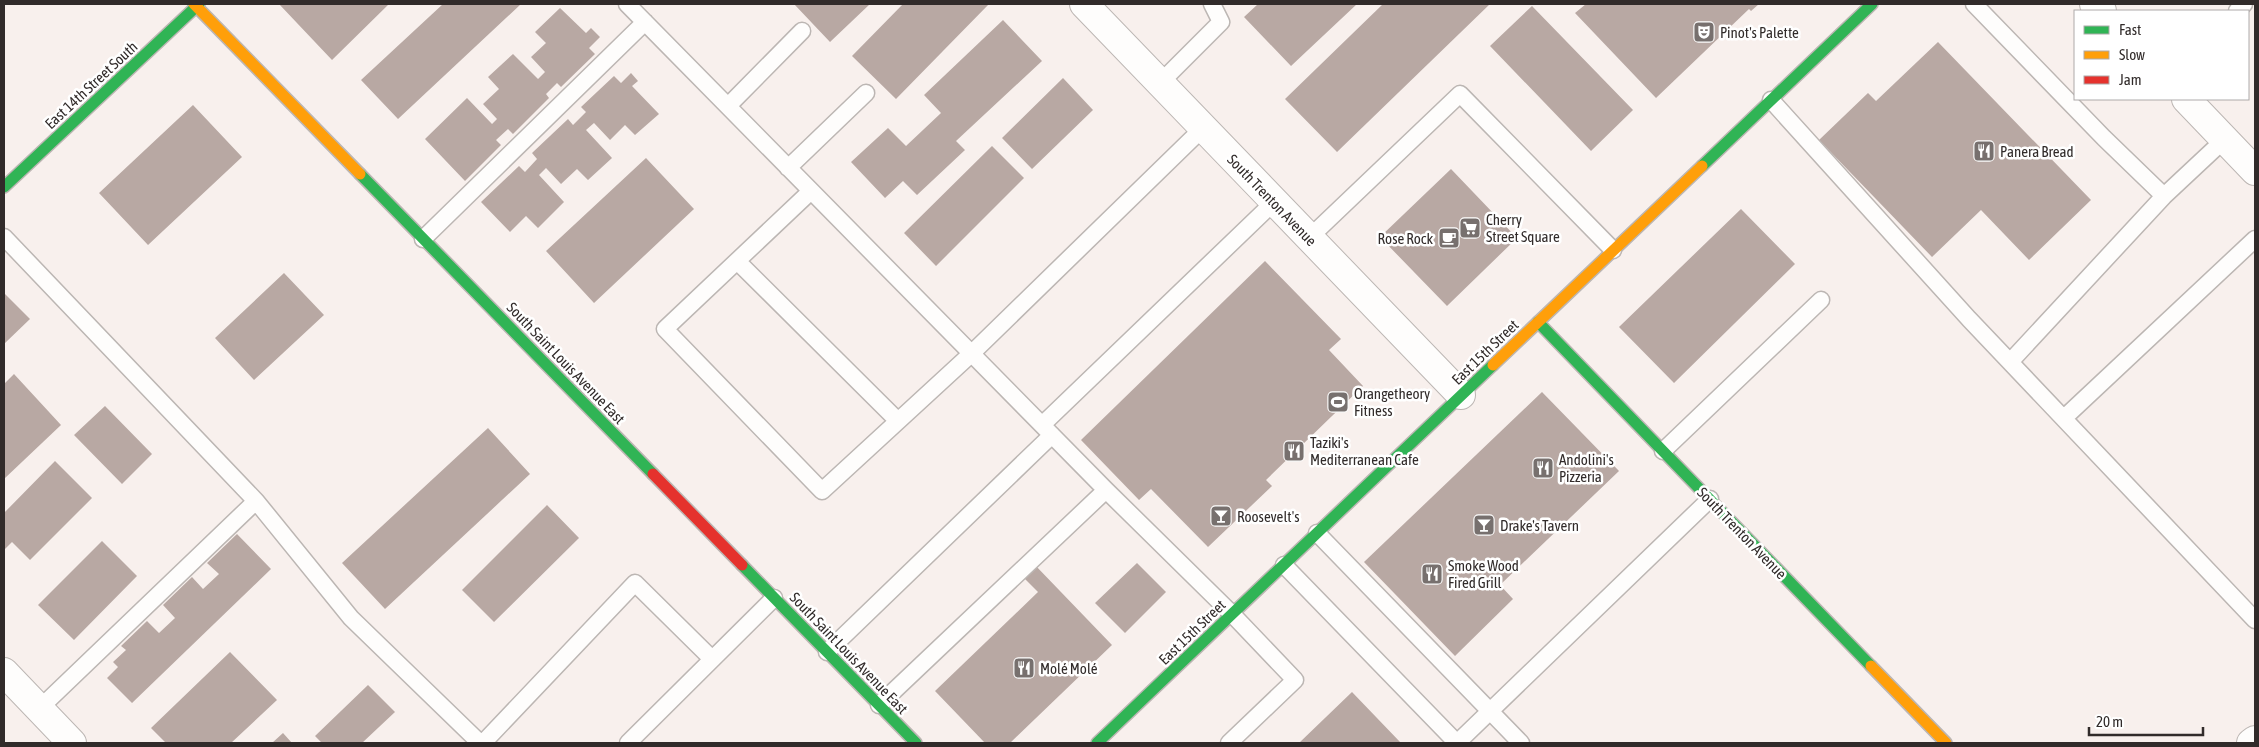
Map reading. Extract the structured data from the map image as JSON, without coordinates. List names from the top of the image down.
{
  "streets": {
    "street": [
      "East 14th Street South",
      "South Trenton Avenue",
      "East 15th Street",
      "South Saint Louis Avenue East"
    ]
  },
  "crossings": [
    ["East 14th Street South", "South Saint Louis Avenue East"],
    ["South Trenton Avenue", "East 15th Street"]
  ],
  "places": {
    "theatre": ["Pinot's Palette"],
    "restaurant": [
      "Panera Bread",
      "Taziki's Mediterranean Cafe",
      "Andolini's Pizzeria",
      "Smoke Wood Fired Grill",
      "Molé Molé"
    ],
    "supermarket": ["Cherry Street Square"],
    "cafe": ["Rose Rock"],
    "sports": ["Orangetheory Fitness"],
    "bar": ["Roosevelt's", "Drake's Tavern"]
  },
  "legend": ["Fast", "Slow", "Jam"],
  "scale_bar": "20 m"
}
